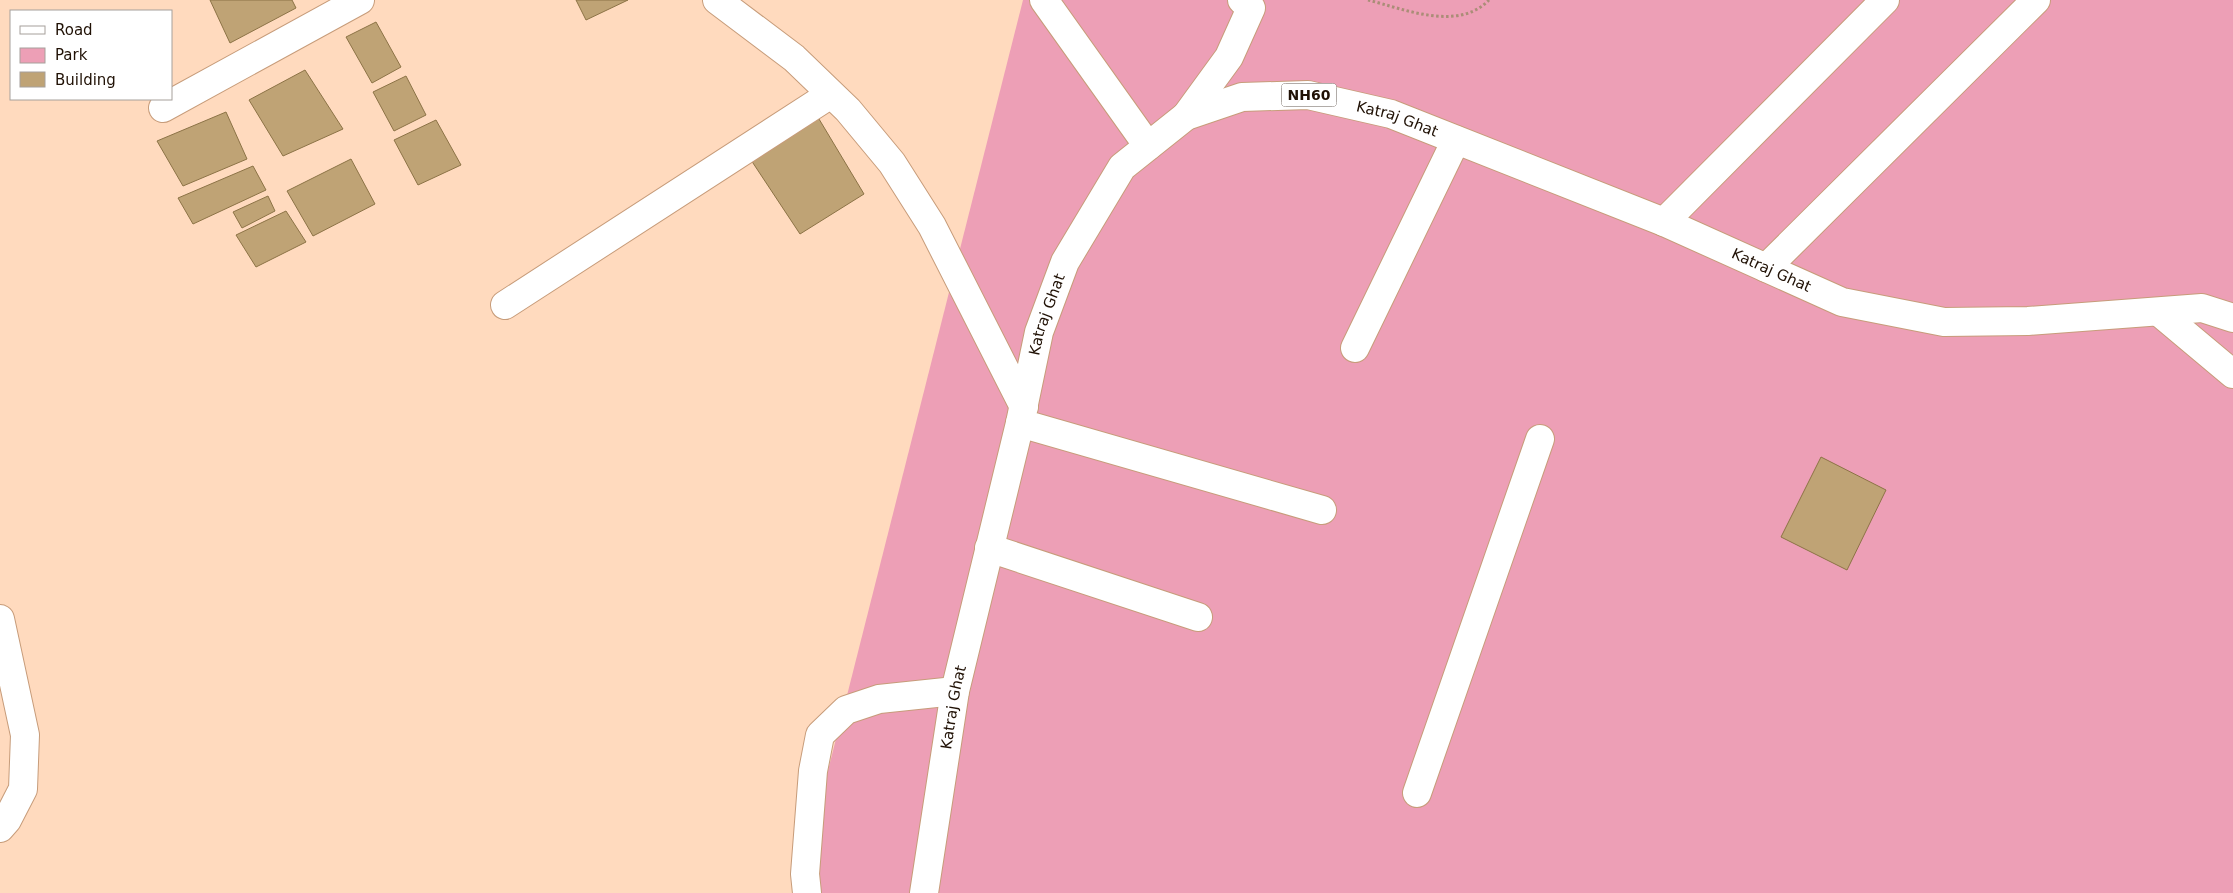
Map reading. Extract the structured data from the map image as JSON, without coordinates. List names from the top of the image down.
{
  "streets": {
    "main road": ["NH60", "Katraj Ghat"]
  },
  "legend": ["Road", "Park", "Building"]
}
